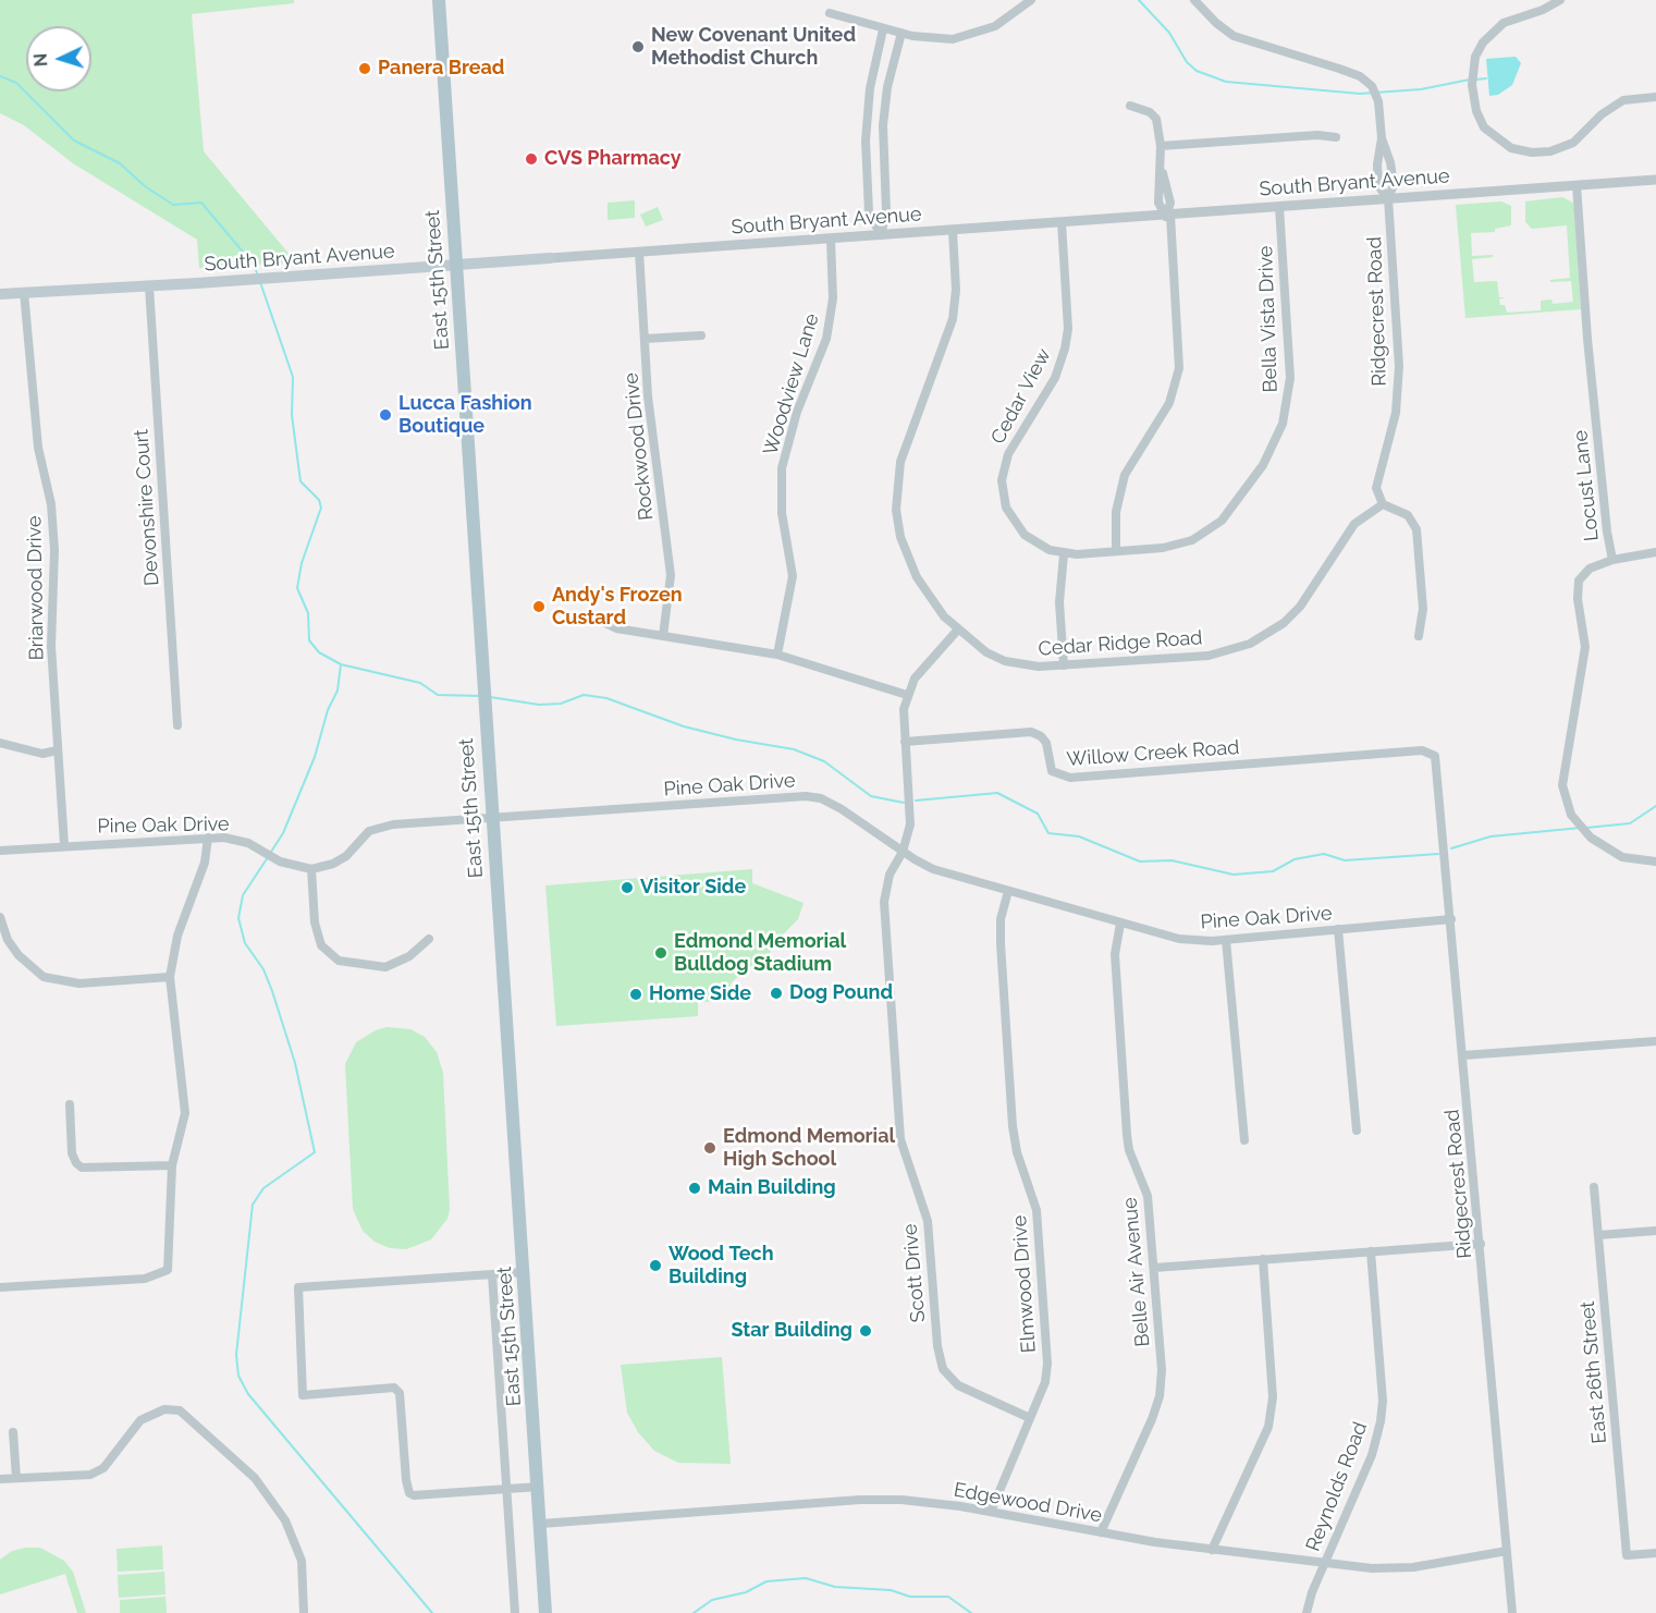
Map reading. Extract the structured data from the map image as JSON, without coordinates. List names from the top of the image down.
{
  "streets": {
    "main road": ["South Bryant Avenue", "East 15th Street"],
    "street": [
      "Ridgecrest Road",
      "Bella Vista Drive",
      "Woodview Lane",
      "Cedar View",
      "Rockwood Drive",
      "Locust Lane",
      "Devonshire Court",
      "Briarwood Drive",
      "Cedar Ridge Road",
      "Willow Creek Road",
      "Pine Oak Drive",
      "Belle Air Avenue",
      "Scott Drive",
      "Elmwood Drive",
      "East 26th Street",
      "Reynolds Road",
      "Edgewood Drive"
    ]
  },
  "crossings": [
    ["South Bryant Avenue", "East 15th Street"],
    ["South Bryant Avenue", "Ridgecrest Road"],
    ["South Bryant Avenue", "Bella Vista Drive"],
    ["South Bryant Avenue", "Woodview Lane"],
    ["South Bryant Avenue", "Cedar View"],
    ["South Bryant Avenue", "Rockwood Drive"],
    ["South Bryant Avenue", "Locust Lane"],
    ["South Bryant Avenue", "Devonshire Court"],
    ["South Bryant Avenue", "Briarwood Drive"],
    ["South Bryant Avenue", "Cedar Ridge Road"],
    ["East 15th Street", "Pine Oak Drive"],
    ["East 15th Street", "Edgewood Drive"],
    ["Ridgecrest Road", "Cedar Ridge Road"],
    ["Ridgecrest Road", "Willow Creek Road"],
    ["Ridgecrest Road", "Pine Oak Drive"],
    ["Ridgecrest Road", "Edgewood Drive"],
    ["Bella Vista Drive", "Cedar View"],
    ["Briarwood Drive", "Pine Oak Drive"],
    ["Cedar Ridge Road", "Scott Drive"],
    ["Willow Creek Road", "Scott Drive"],
    ["Pine Oak Drive", "Belle Air Avenue"],
    ["Pine Oak Drive", "Scott Drive"],
    ["Pine Oak Drive", "Elmwood Drive"],
    ["Belle Air Avenue", "Edgewood Drive"],
    ["Scott Drive", "Elmwood Drive"],
    ["Elmwood Drive", "Edgewood Drive"],
    ["Reynolds Road", "Edgewood Drive"]
  ],
  "places": [
    "New Covenant United Methodist Church",
    "Panera Bread",
    "CVS Pharmacy",
    "Lucca Fashion Boutique",
    "Andy's Frozen Custard",
    "Visitor Side",
    "Edmond Memorial Bulldog Stadium",
    "Dog Pound",
    "Home Side",
    "Edmond Memorial High School",
    "Main Building",
    "Wood Tech Building",
    "Star Building"
  ],
  "north": "left"
}
